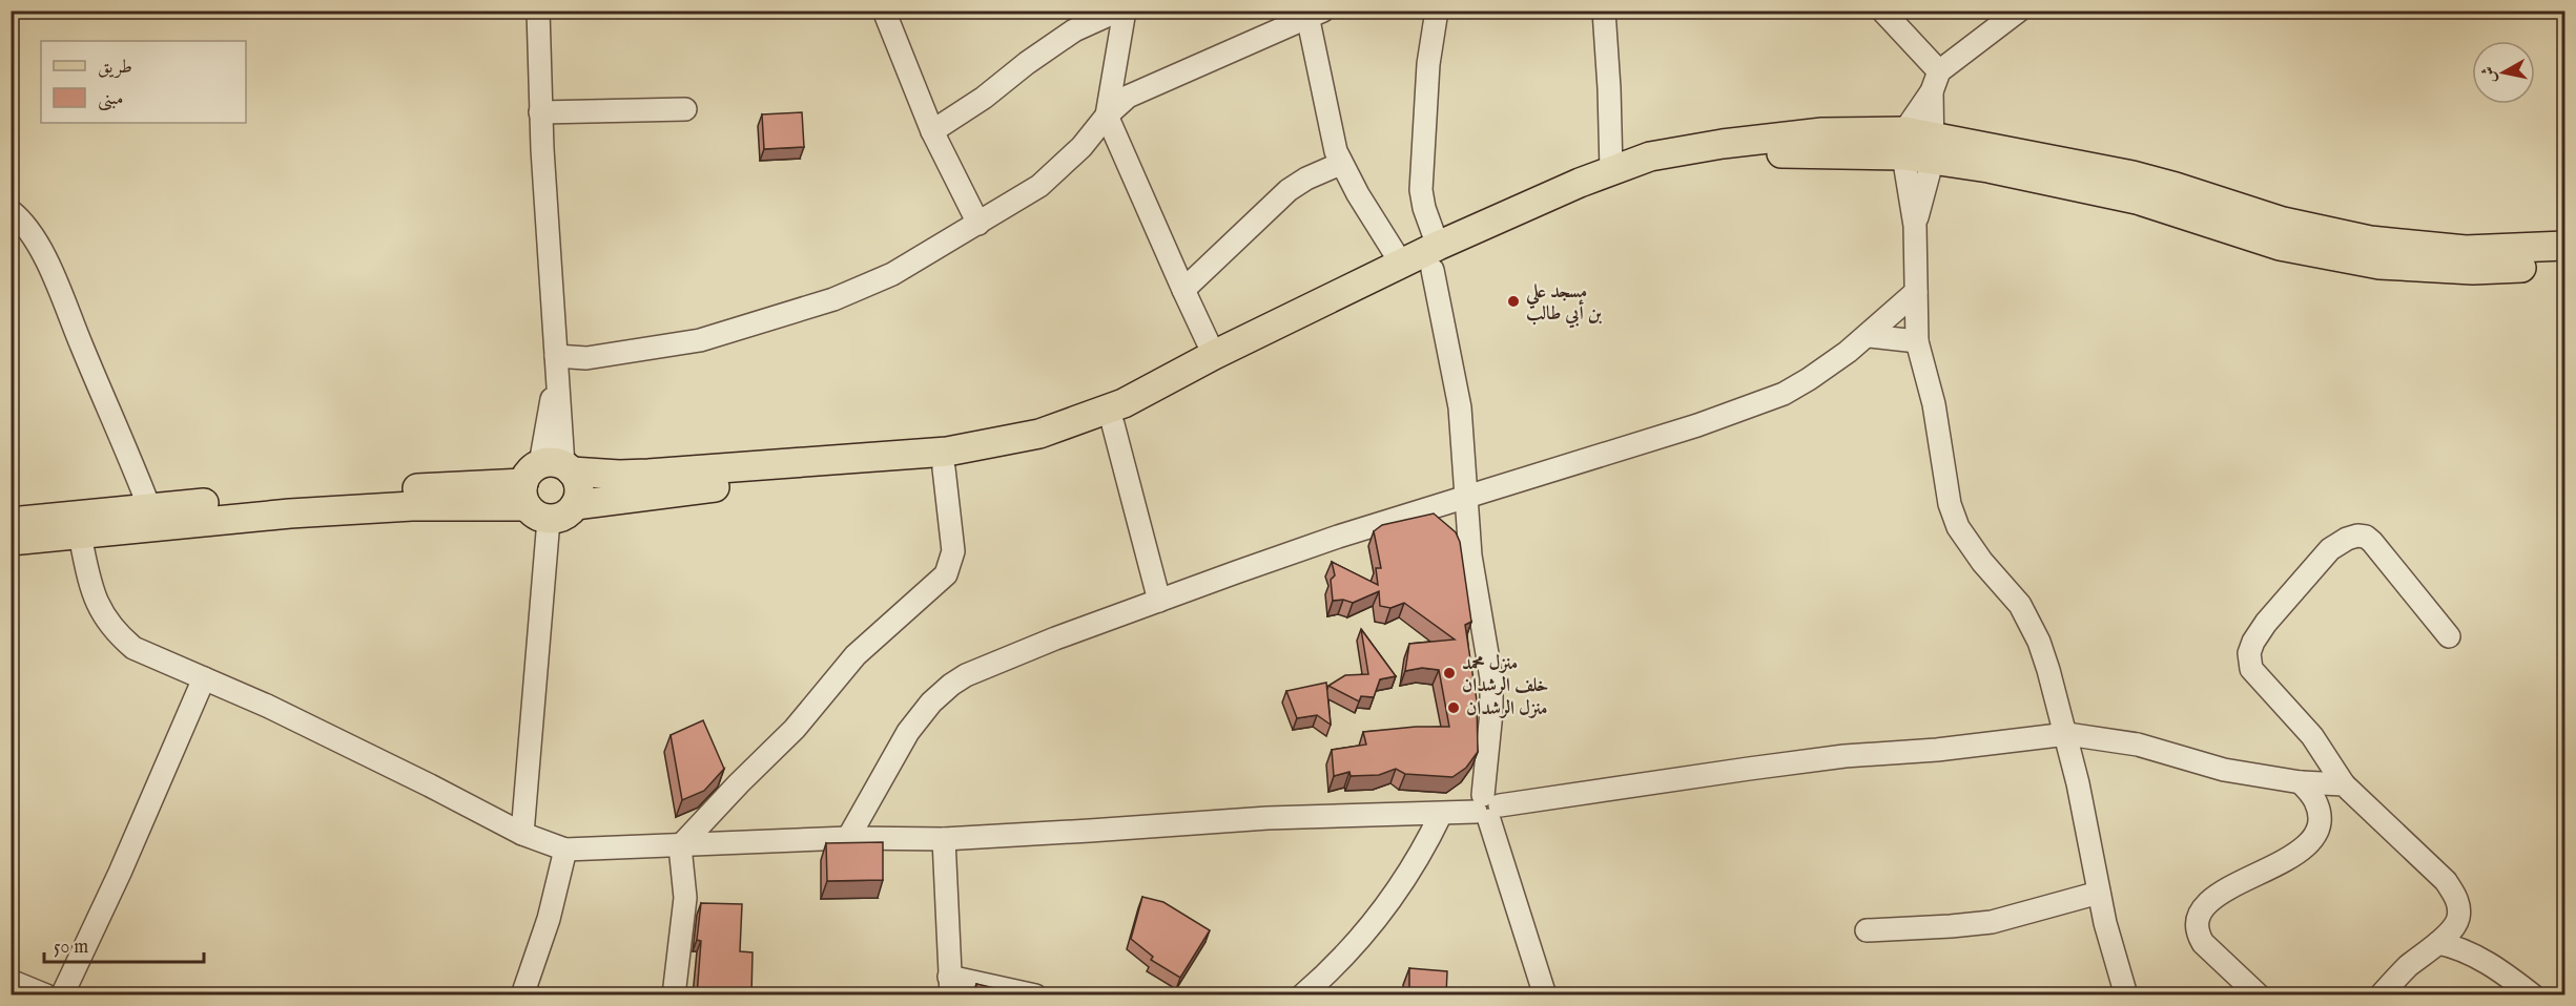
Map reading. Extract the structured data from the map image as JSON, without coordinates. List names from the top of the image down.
{
  "places": ["مسجد علي بن أبي طالب", "منزل محمد خلف الرشدان", "منزل الرشدان"],
  "legend": ["طريق", "مبنى"],
  "scale_bar": "50 m",
  "north": "left"
}
